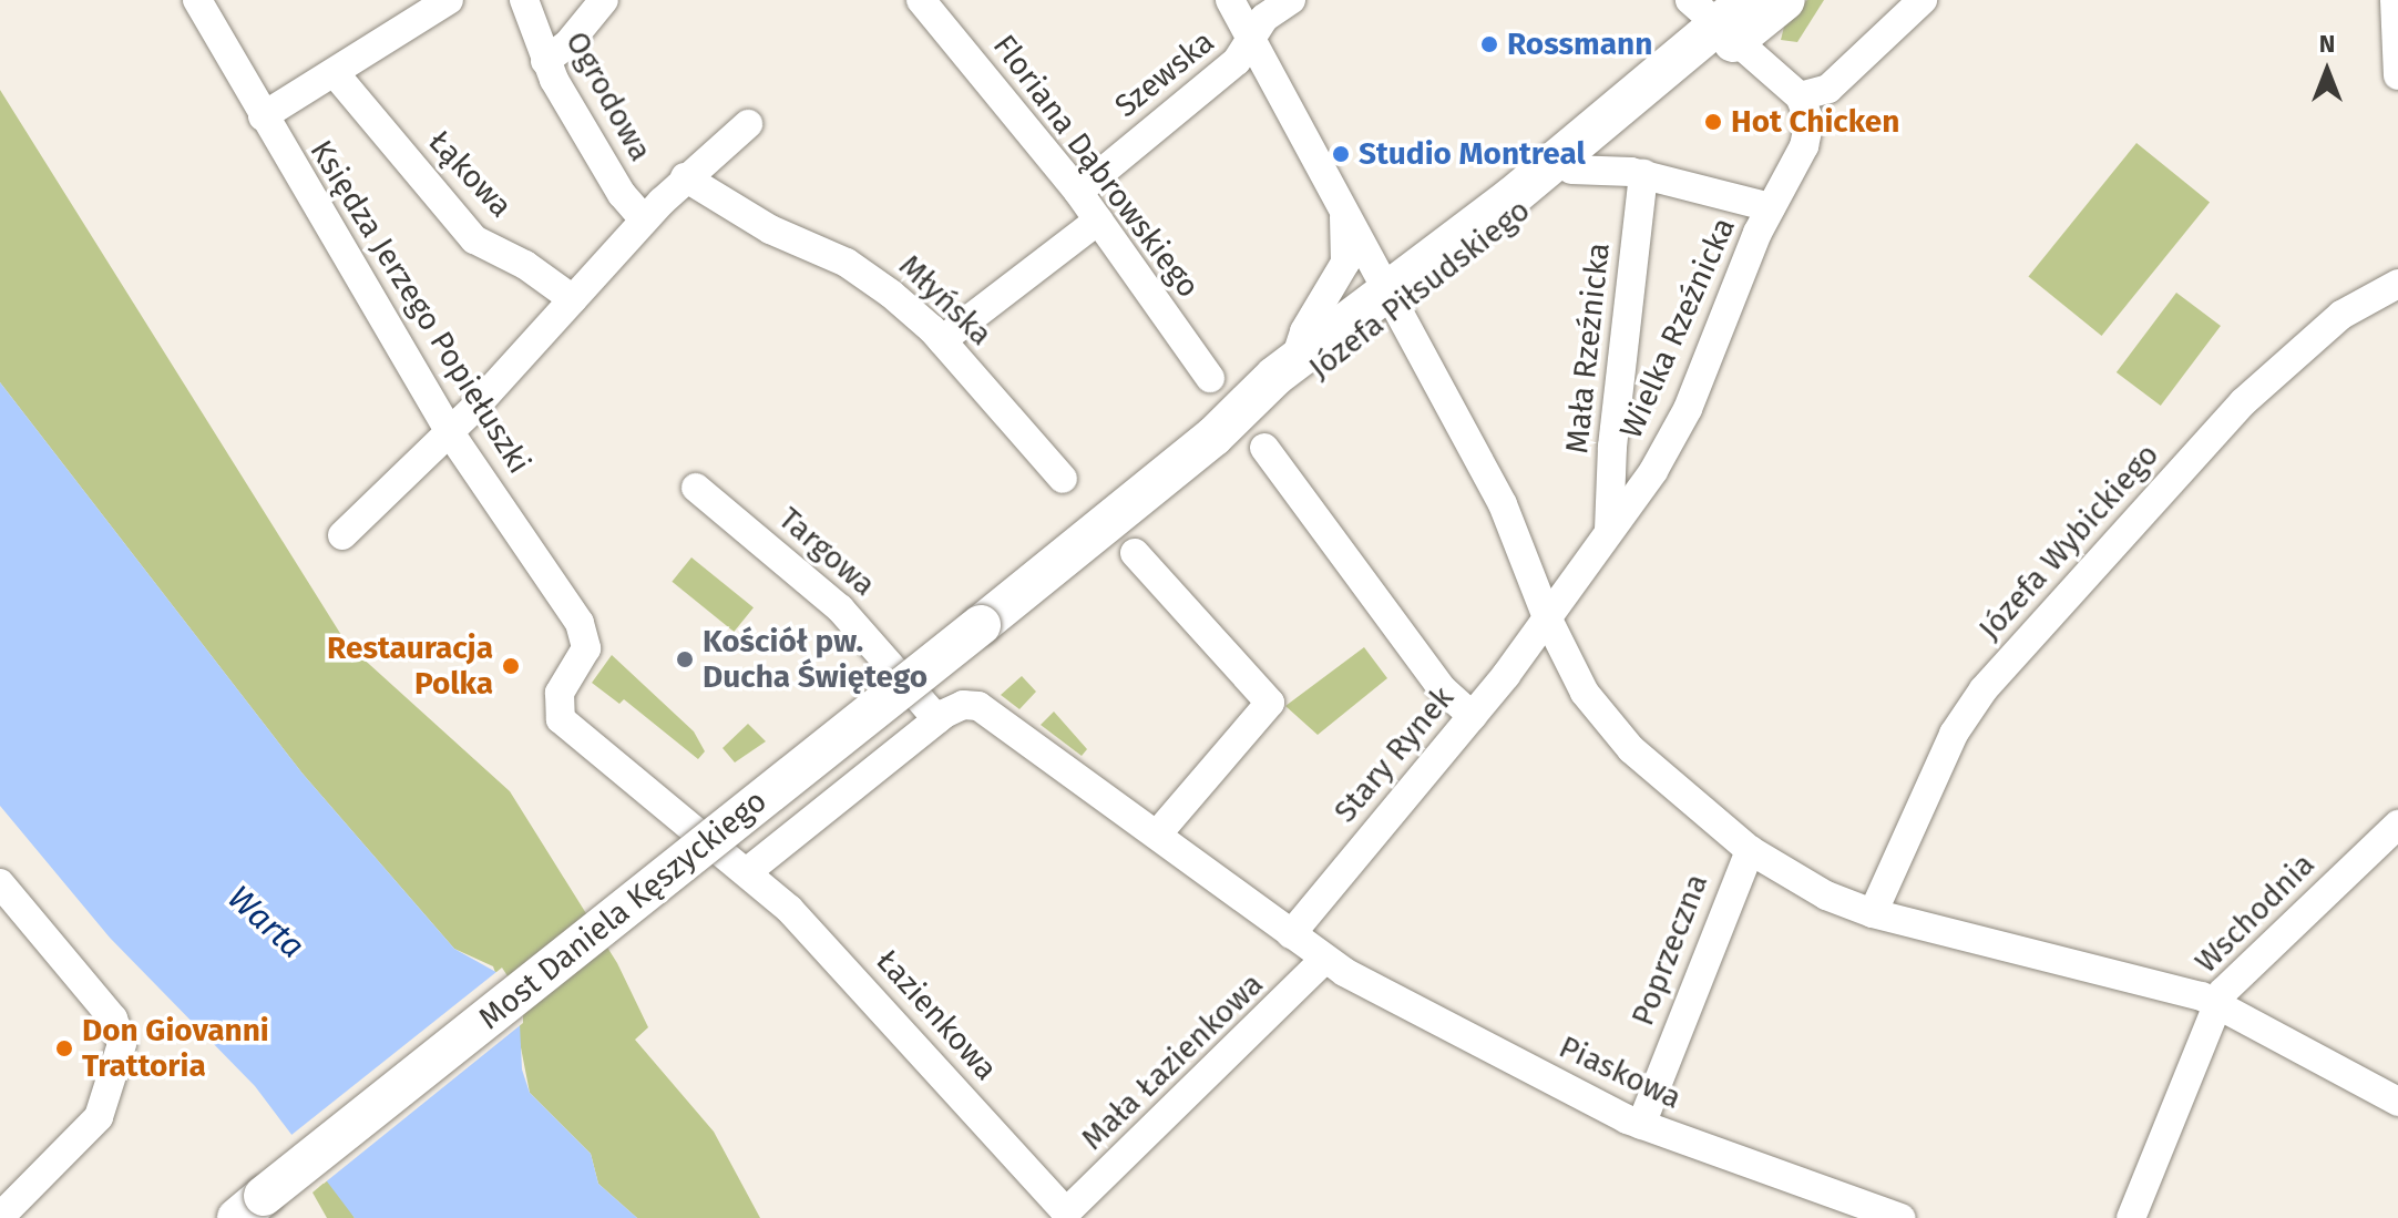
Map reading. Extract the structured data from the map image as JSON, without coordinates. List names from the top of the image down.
{
  "streets": {
    "street": [
      "Szewska",
      "Ogrodowa",
      "Floriana Dąbrowskiego",
      "Łąkowa",
      "Józefa Piłsudskiego",
      "Młyńska",
      "Księdza Jerzego Popiełuszki",
      "Wielka Rzeźnicka",
      "Mała Rzeźnicka",
      "Józefa Wybickiego",
      "Targowa",
      "Stary Rynek",
      "Most Daniela Kęszyckiego",
      "Wschodnia",
      "Poprzeczna",
      "Łazienkowa",
      "Mała Łazienkowa",
      "Piaskowa"
    ]
  },
  "crossings": [
    ["Szewska", "Floriana Dąbrowskiego"],
    ["Józefa Piłsudskiego", "Most Daniela Kęszyckiego"],
    ["Księdza Jerzego Popiełuszki", "Łazienkowa"],
    ["Wielka Rzeźnicka", "Mała Rzeźnicka"],
    ["Wielka Rzeźnicka", "Stary Rynek"],
    ["Poprzeczna", "Piaskowa"],
    ["Łazienkowa", "Mała Łazienkowa"],
    ["Mała Łazienkowa", "Piaskowa"]
  ],
  "water": ["Warta"],
  "places": [
    "Rossmann",
    "Hot Chicken",
    "Studio Montreal",
    "Kościół pw. Ducha Świętego",
    "Restauracja Polka",
    "Don Giovanni Trattoria"
  ],
  "north": "top"
}
